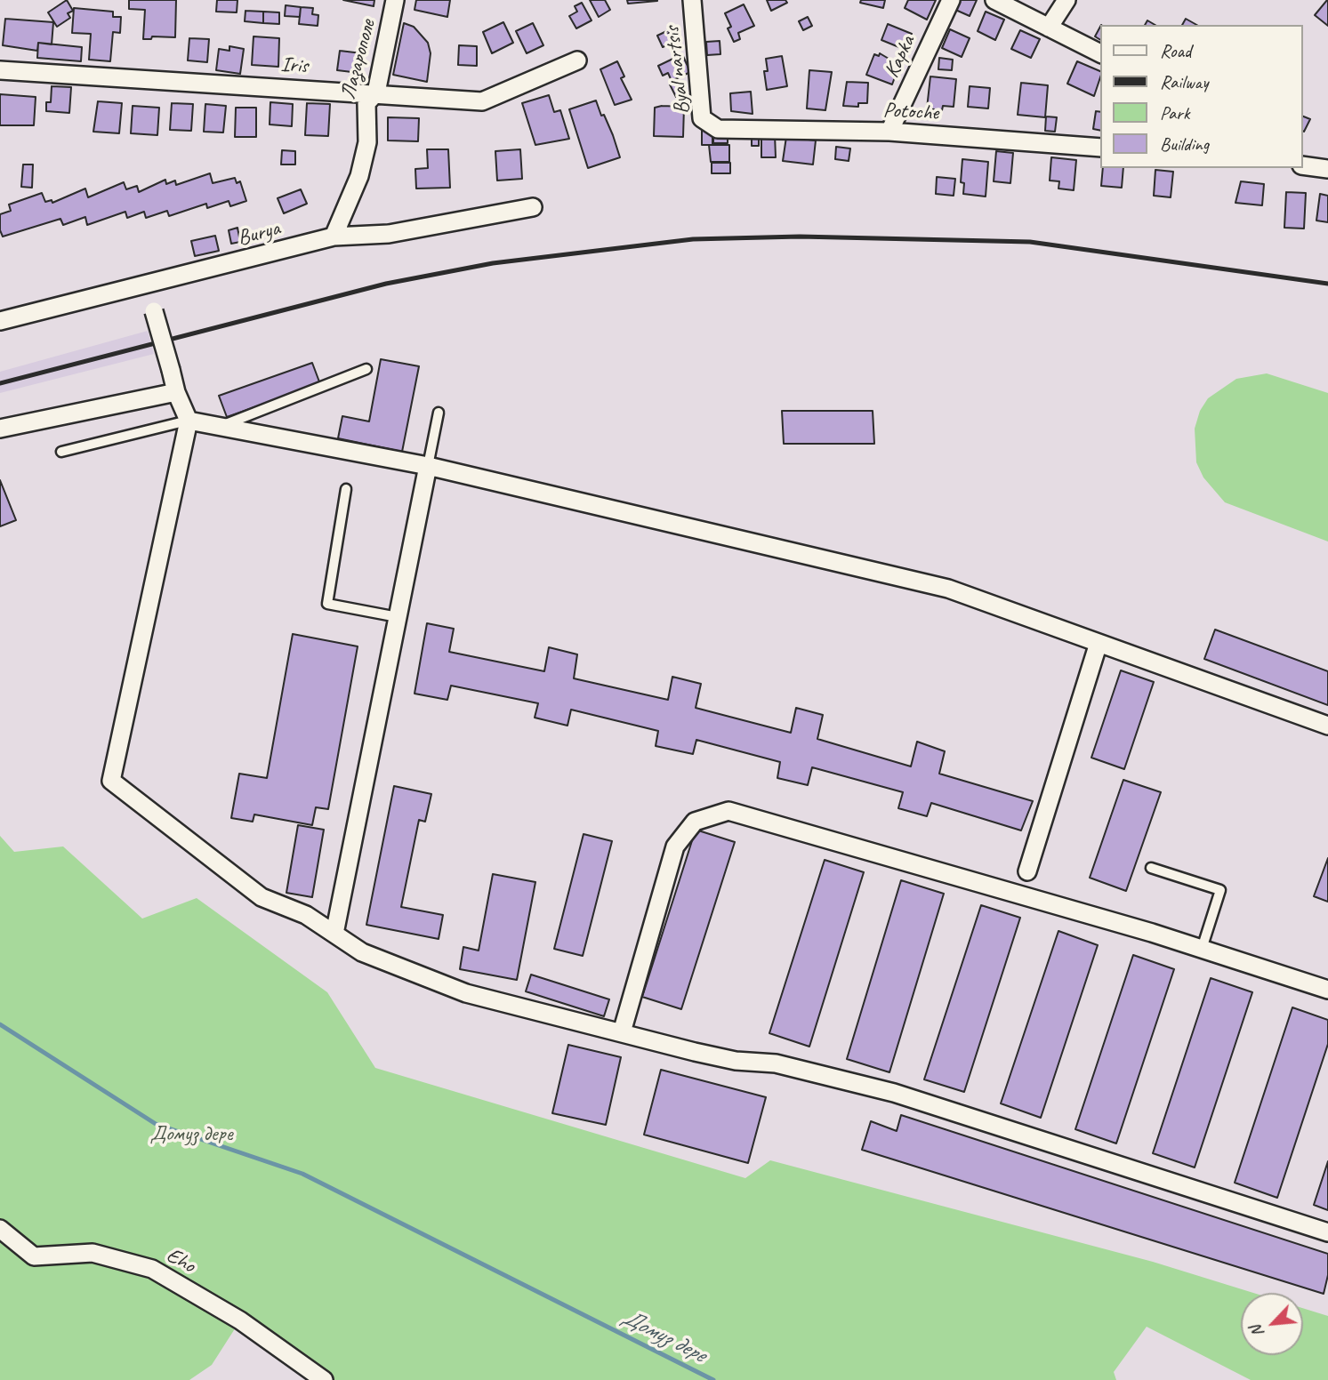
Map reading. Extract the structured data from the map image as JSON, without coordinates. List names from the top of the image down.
{
  "streets": {
    "street": [
      "Kapka",
      "Лазарополе",
      "Iris",
      "Byal nartsis",
      "Potoche",
      "Burya",
      "Eho"
    ]
  },
  "crossings": [
    ["Kapka", "Potoche"],
    ["Лазарополе", "Iris"],
    ["Лазарополе", "Burya"],
    ["Byal nartsis", "Potoche"]
  ],
  "water": ["Домуз дере"],
  "parks": ["Домуз дере"],
  "legend": [
    "Road",
    "Railway",
    "Park",
    "Building"
  ],
  "north": "bottom left"
}
